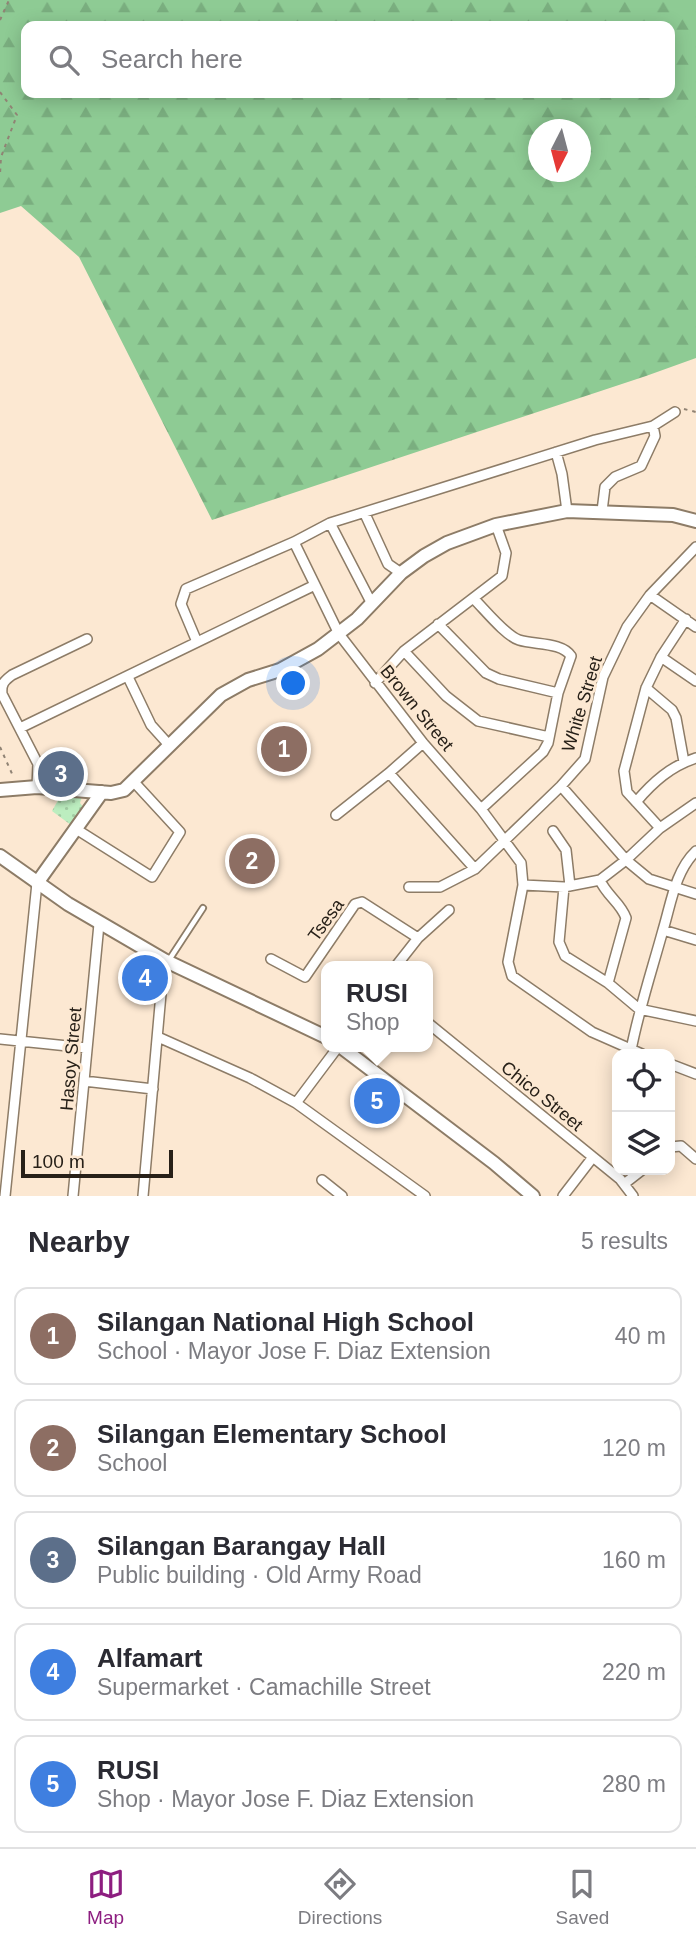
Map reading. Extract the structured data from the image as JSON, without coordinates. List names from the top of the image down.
{
  "streets": {
    "street": [
      "White Street",
      "Brown Street",
      "Tsesa",
      "Hasoy Street",
      "Chico Street"
    ]
  },
  "crossings": [
    ["White Street", "Brown Street"]
  ],
  "scale_bar": "100 m",
  "north": "bottom",
  "page": {
    "search": "Search here",
    "pins": [
      "1",
      "3",
      "2",
      "4",
      "5"
    ],
    "popup": ["RUSI", "Shop"],
    "scale": "100 m",
    "heading": ["Nearby", "5 results"],
    "list": [
      {
        "mark": "1",
        "name": "Silangan National High School",
        "note": "School · Mayor Jose F. Diaz Extension",
        "value": "40 m"
      },
      {
        "mark": "2",
        "name": "Silangan Elementary School",
        "note": "School",
        "value": "120 m"
      },
      {
        "mark": "3",
        "name": "Silangan Barangay Hall",
        "note": "Public building · Old Army Road",
        "value": "160 m"
      },
      {
        "mark": "4",
        "name": "Alfamart",
        "note": "Supermarket · Camachille Street",
        "value": "220 m"
      },
      {
        "mark": "5",
        "name": "RUSI",
        "note": "Shop · Mayor Jose F. Diaz Extension",
        "value": "280 m"
      }
    ],
    "nav": ["Map", "Directions", "Saved"]
  }
}
